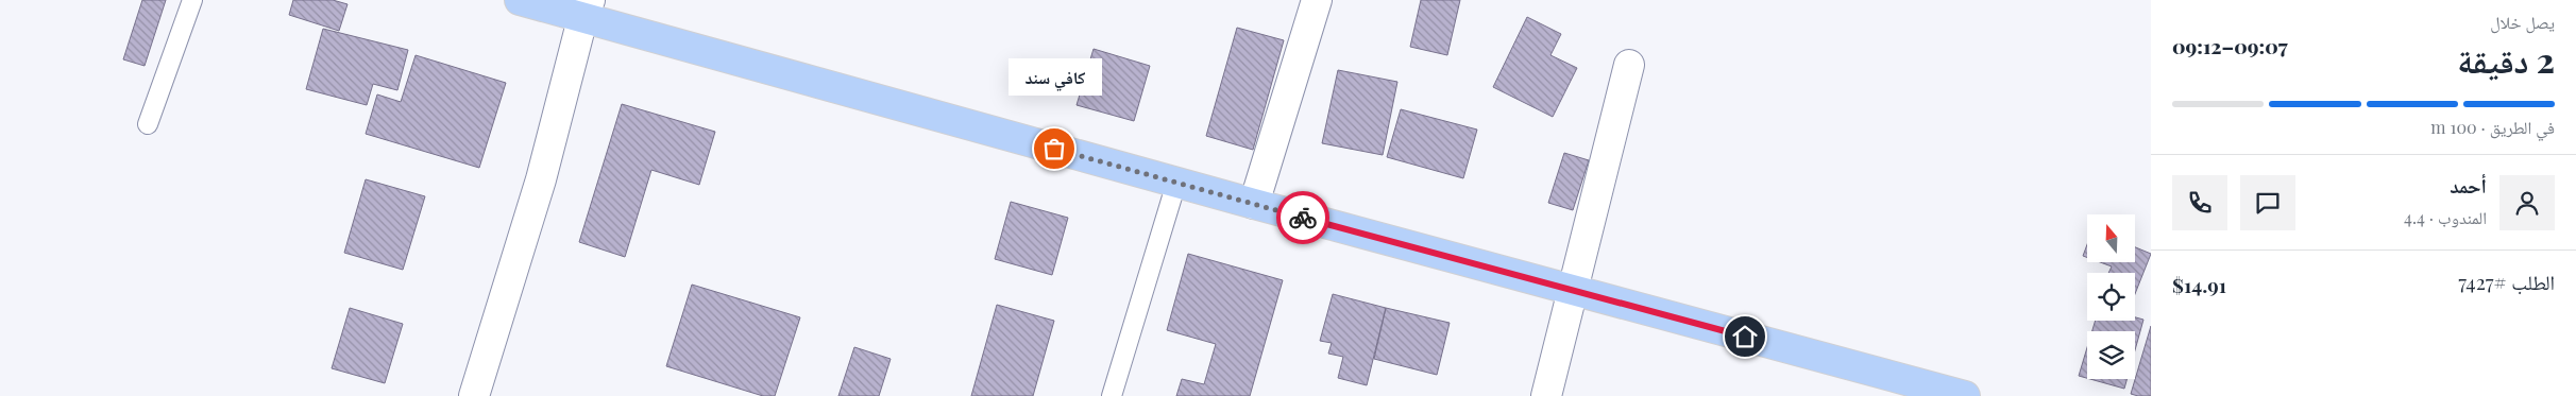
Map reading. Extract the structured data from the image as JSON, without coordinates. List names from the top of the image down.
{
  "places": ["كافي سند"],
  "north": "top",
  "page": {
    "heading": ["2 دقيقة", "يصل خلال", "09:07–09:12"],
    "panel": [
      "أحمد",
      "المندوب · 4.4",
      "الطلب #7427",
      "$14.91"
    ],
    "bubble": "كافي سند",
    "bar": "في الطريق · 100 m"
  }
}
